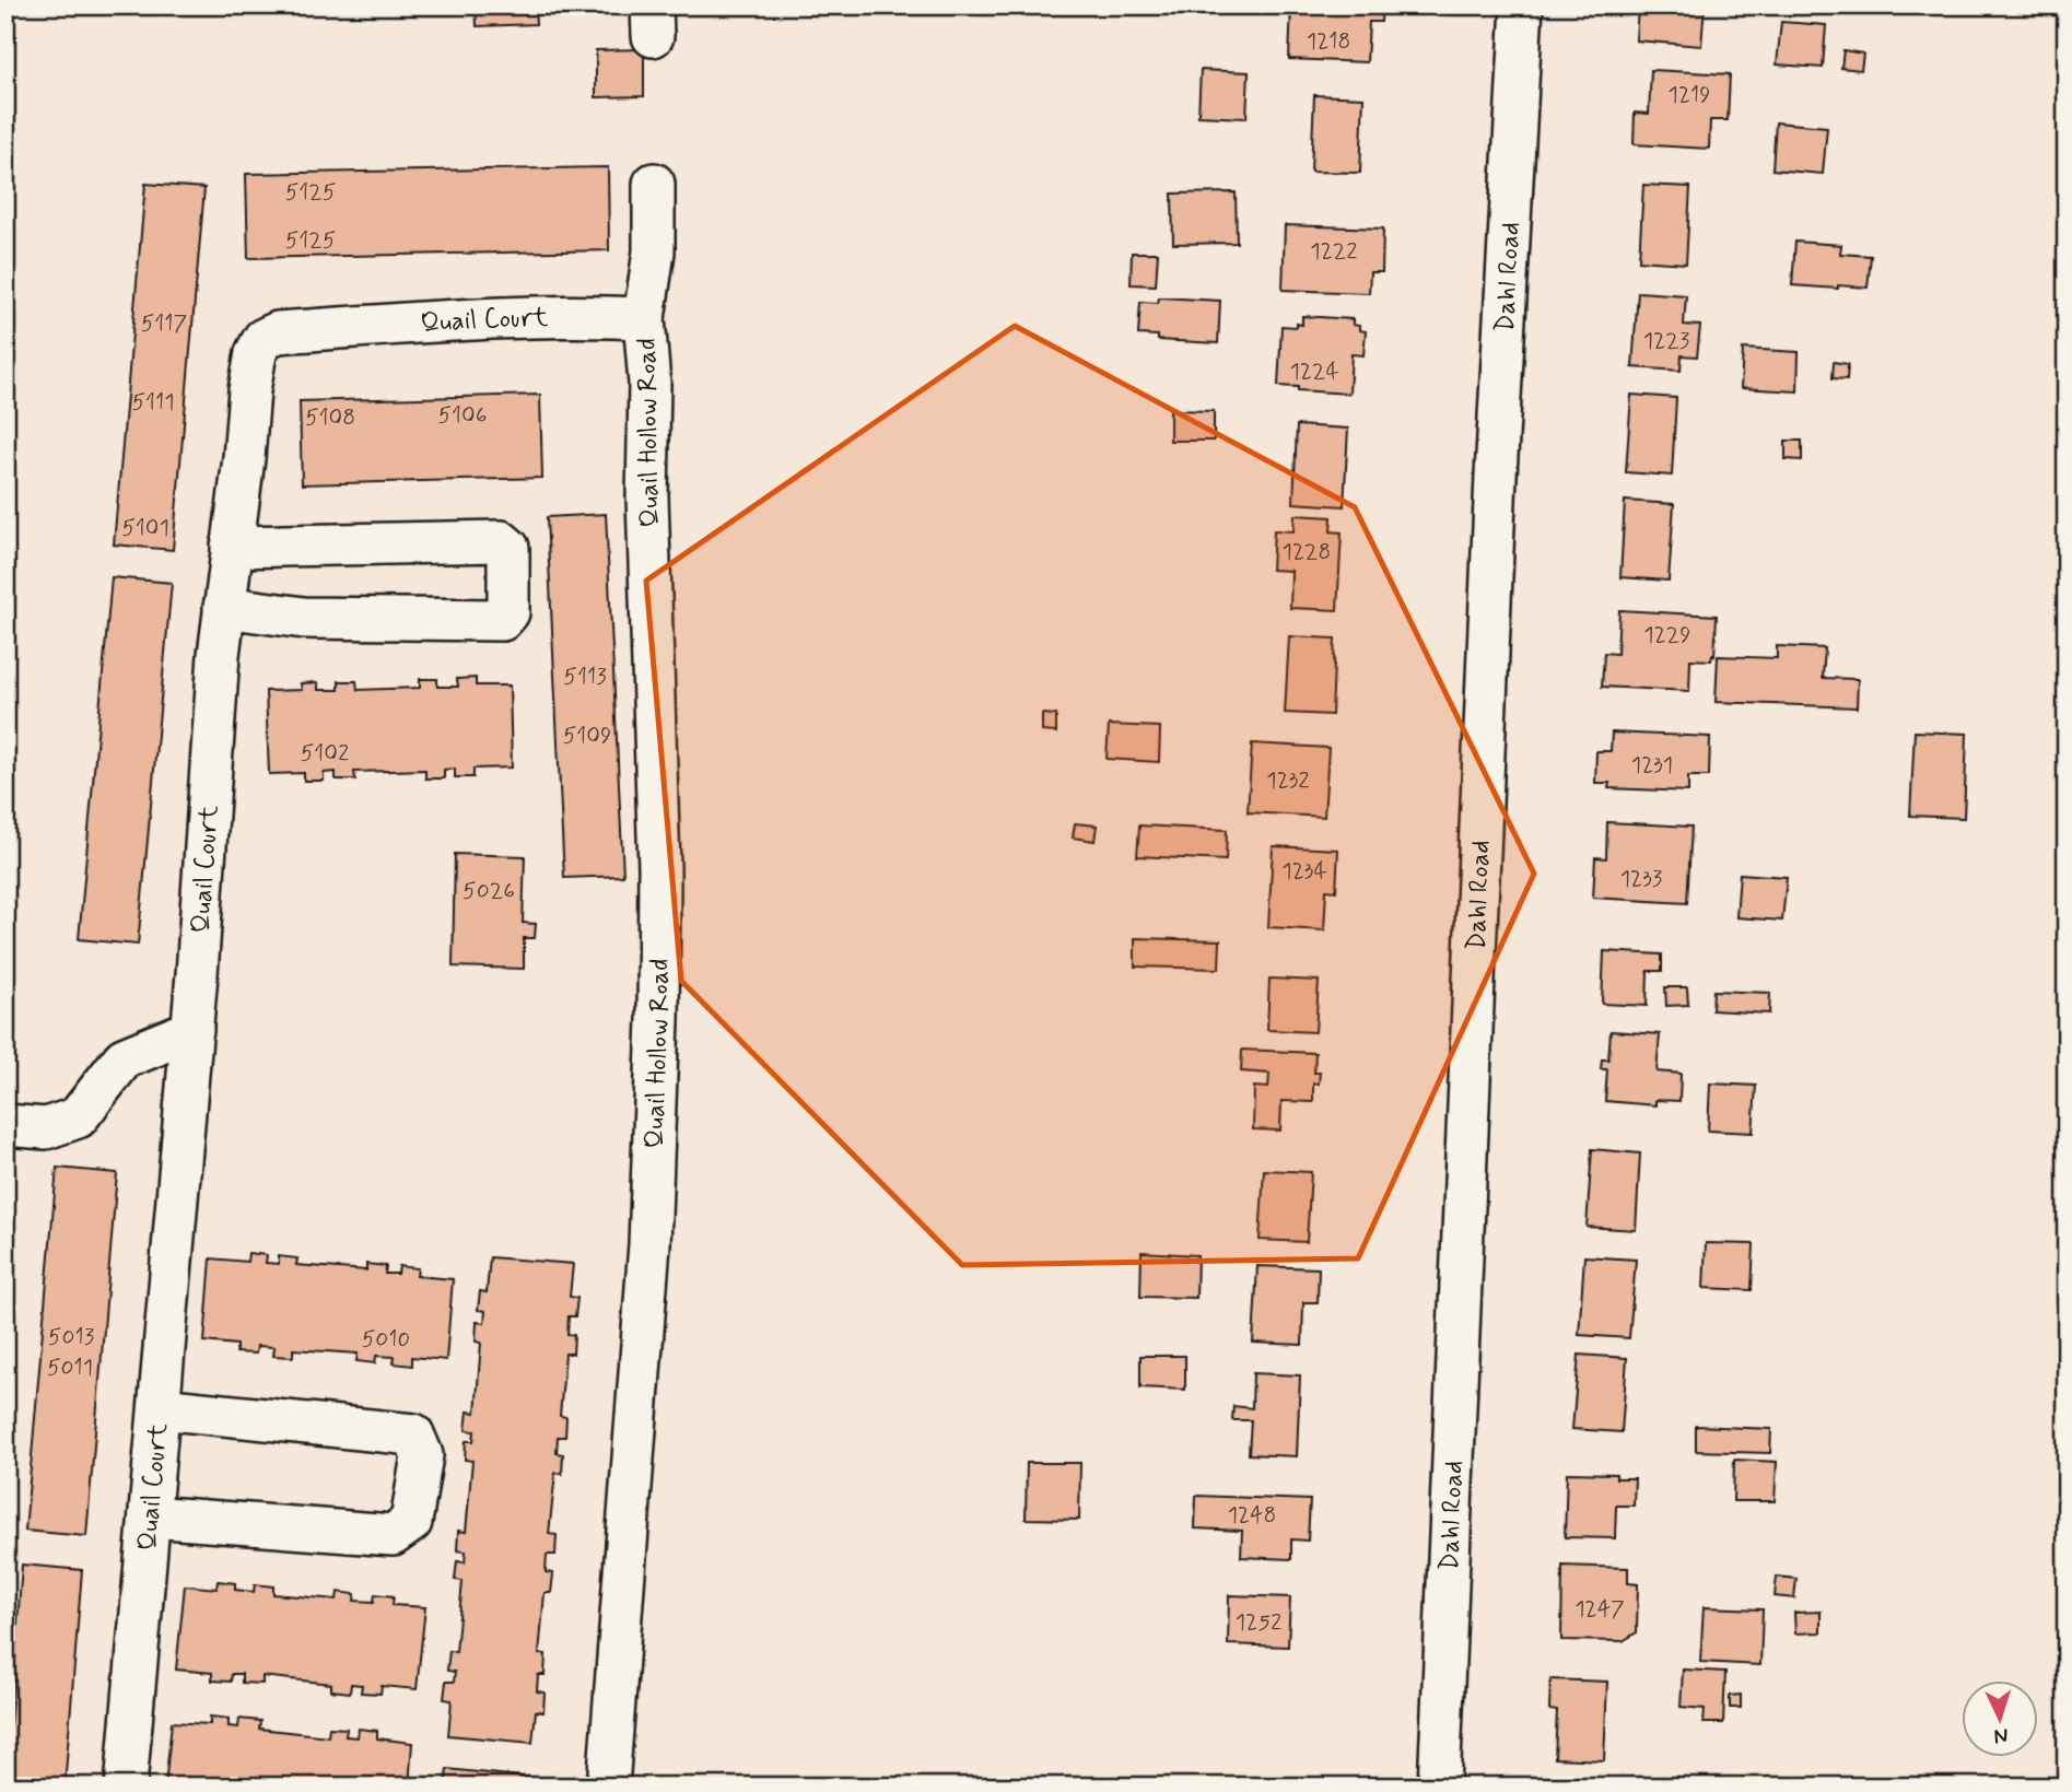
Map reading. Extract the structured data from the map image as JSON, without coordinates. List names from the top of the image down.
{
  "streets": {
    "street": ["Dahl Road", "Quail Court", "Quail Hollow Road"]
  },
  "crossings": [
    ["Quail Court", "Quail Hollow Road"]
  ],
  "house_numbers": [
    "1218",
    "1219",
    "5125",
    "5125",
    "1222",
    "5117",
    "1223",
    "1224",
    "5111",
    "5106",
    "5108",
    "5101",
    "1228",
    "1229",
    "5113",
    "5109",
    "5102",
    "1231",
    "1232",
    "1234",
    "1233",
    "5026",
    "5013",
    "5010",
    "5011",
    "1248",
    "1247",
    "1252"
  ],
  "north": "bottom"
}
